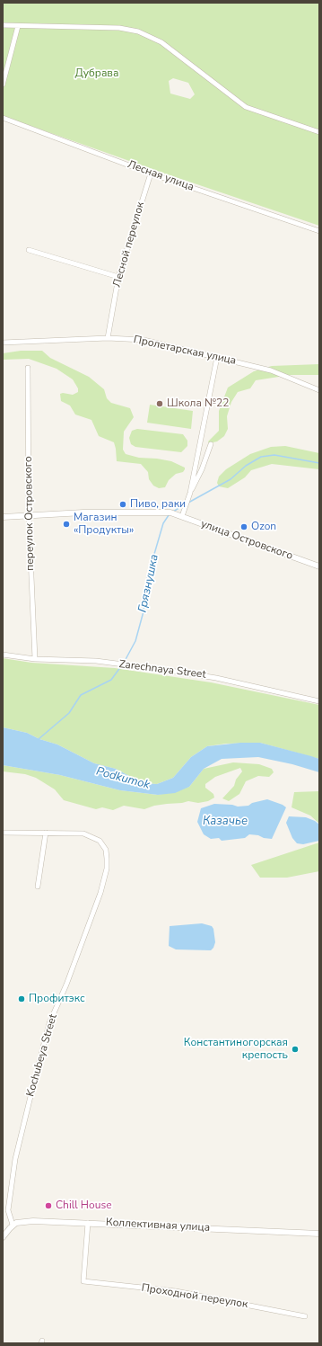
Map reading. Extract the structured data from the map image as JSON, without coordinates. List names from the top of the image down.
{
  "streets": {
    "street": [
      "Лесная улица",
      "Лесной переулок",
      "Пролетарская улица",
      "переулок Островского",
      "улица Островского",
      "Zarechnaya Street",
      "Kochubeya Street",
      "Коллективная улица",
      "Проходной переулок"
    ]
  },
  "crossings": [
    ["Лесная улица", "Лесной переулок"],
    ["Лесной переулок", "Пролетарская улица"],
    ["переулок Островского", "улица Островского"],
    ["переулок Островского", "Zarechnaya Street"],
    ["Kochubeya Street", "Коллективная улица"],
    ["Коллективная улица", "Проходной переулок"]
  ],
  "water": ["Грязнушка", "Podkumok", "Казачье"],
  "parks": ["Дубрава"],
  "places": [
    "Школа №22",
    "Пиво, раки",
    "Магазин «Продукты»",
    "Ozon",
    "Профитэкс",
    "Константиногорская крепость",
    "Chill House"
  ]
}
